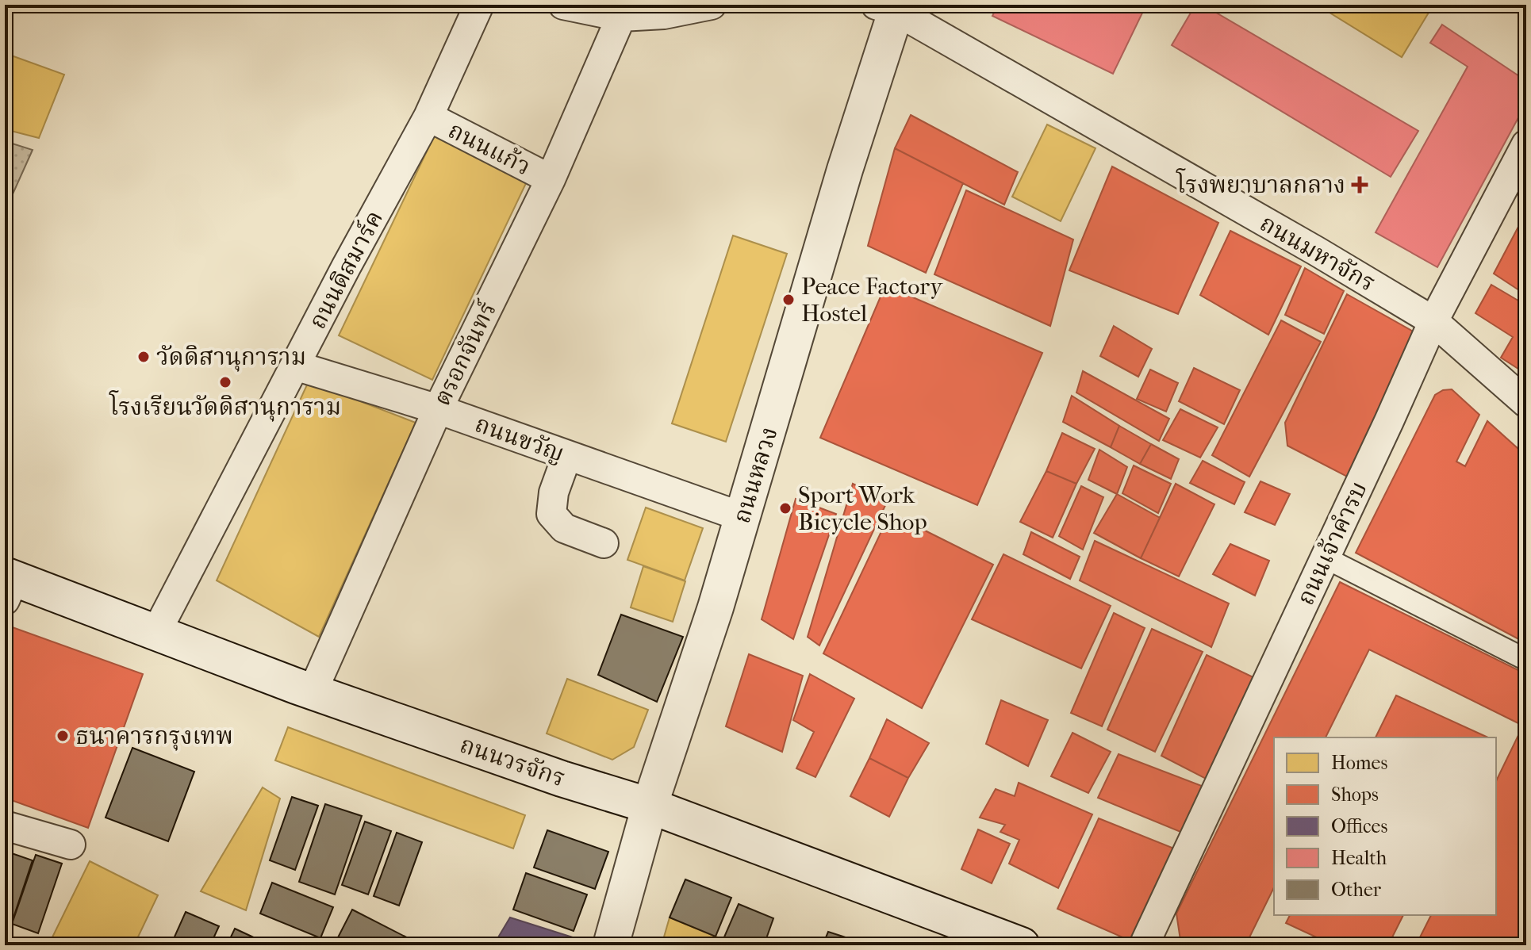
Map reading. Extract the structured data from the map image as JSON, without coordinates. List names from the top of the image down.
{
  "streets": {
    "main road": ["ถนนหลวง", "ถนนวรจักร"],
    "street": [
      "ถนนแก้ว",
      "ถนนมหาจักร",
      "ถนนดิสมาร์ค",
      "ตรอกจันทร์",
      "ถนนขวัญ",
      "ถนนเจ้าคำรบ"
    ]
  },
  "crossings": [
    ["ถนนแก้ว", "ถนนดิสมาร์ค"],
    ["ถนนแก้ว", "ตรอกจันทร์"],
    ["ถนนมหาจักร", "ถนนหลวง"],
    ["ถนนมหาจักร", "ถนนเจ้าคำรบ"],
    ["ถนนดิสมาร์ค", "ถนนขวัญ"],
    ["ถนนดิสมาร์ค", "ถนนวรจักร"],
    ["ตรอกจันทร์", "ถนนขวัญ"],
    ["ตรอกจันทร์", "ถนนวรจักร"],
    ["ถนนขวัญ", "ถนนหลวง"],
    ["ถนนหลวง", "ถนนวรจักร"]
  ],
  "places": {
    "health": ["โรงพยาบาลกลาง"],
    "other": [
      "Peace Factory Hostel",
      "วัดดิสานุการาม",
      "โรงเรียนวัดดิสานุการาม",
      "Sport Work Bicycle Shop",
      "ธนาคารกรุงเทพ"
    ]
  },
  "legend": [
    "Homes",
    "Shops",
    "Offices",
    "Health",
    "Other"
  ]
}
